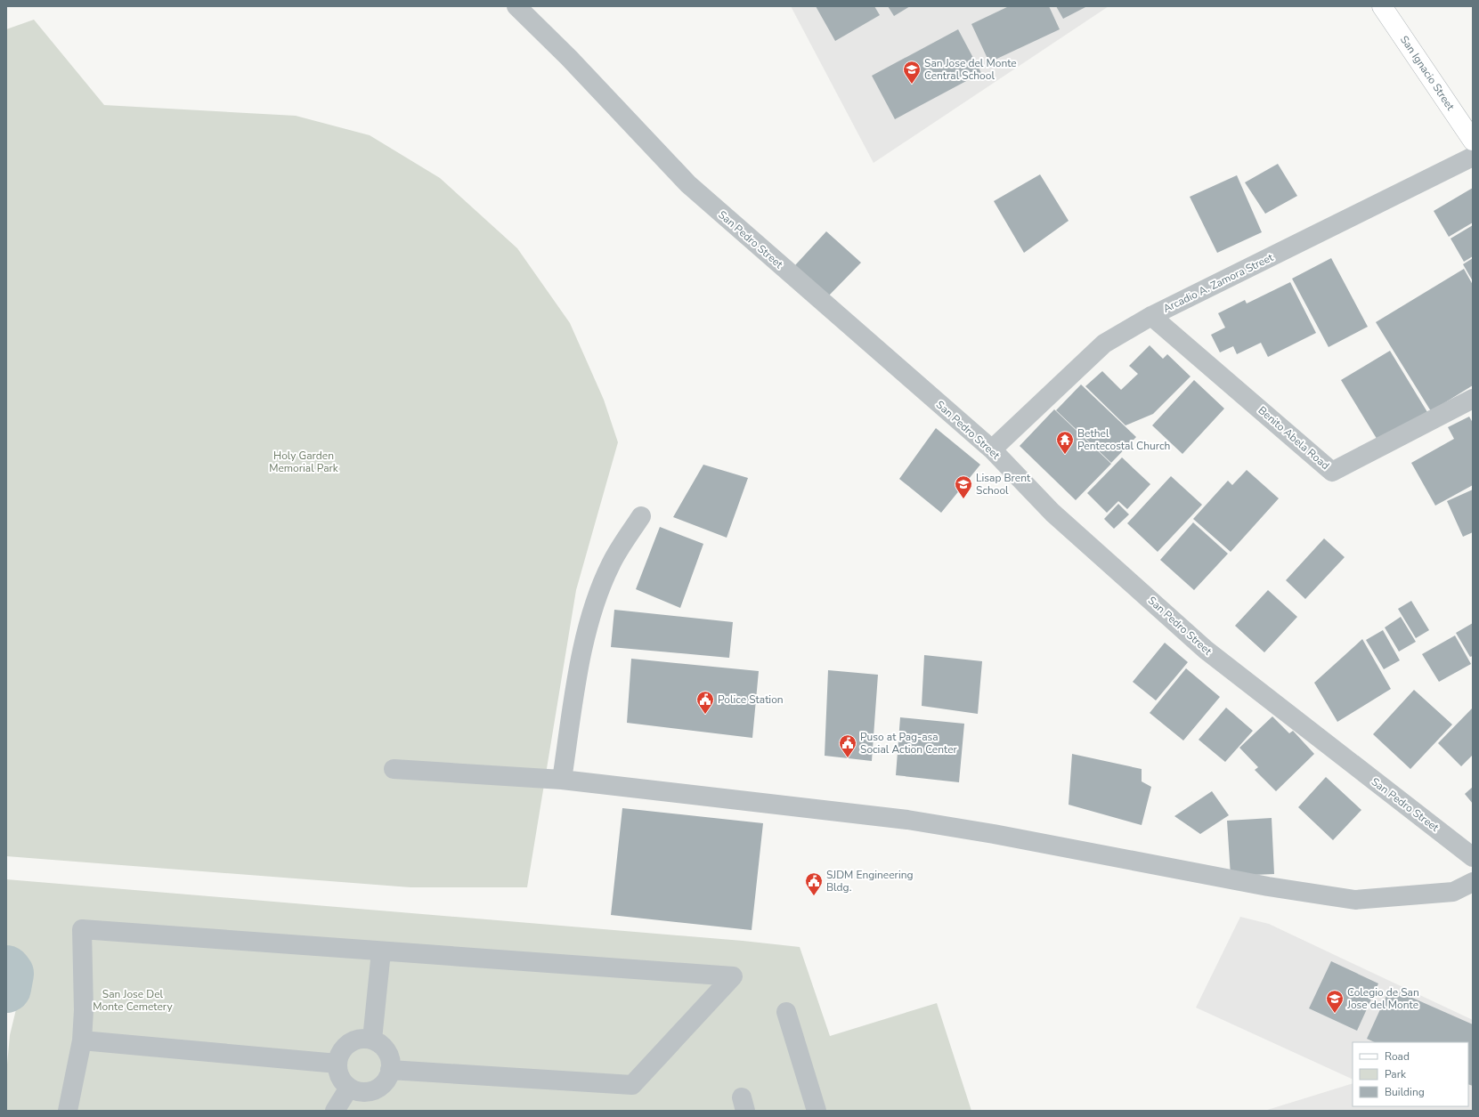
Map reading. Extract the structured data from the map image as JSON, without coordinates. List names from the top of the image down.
{
  "streets": {
    "main road": ["San Ignacio Street"],
    "street": ["San Pedro Street", "Arcadio A. Zamora Street", "Benito Abela Road"]
  },
  "crossings": [
    ["San Pedro Street", "Arcadio A. Zamora Street"],
    ["Arcadio A. Zamora Street", "Benito Abela Road"]
  ],
  "parks": ["Holy Garden Memorial Park", "San Jose Del Monte Cemetery"],
  "places": {
    "school or university": ["San Jose del Monte Central School", "Lisap Brent School", "Colegio de San Jose del Monte"],
    "temple": ["Bethel Pentecostal Church"],
    "public building": ["Police Station", "Puso at Pag-asa Social Action Center", "SJDM Engineering Bldg."]
  },
  "legend": ["Road", "Park", "Building"]
}
